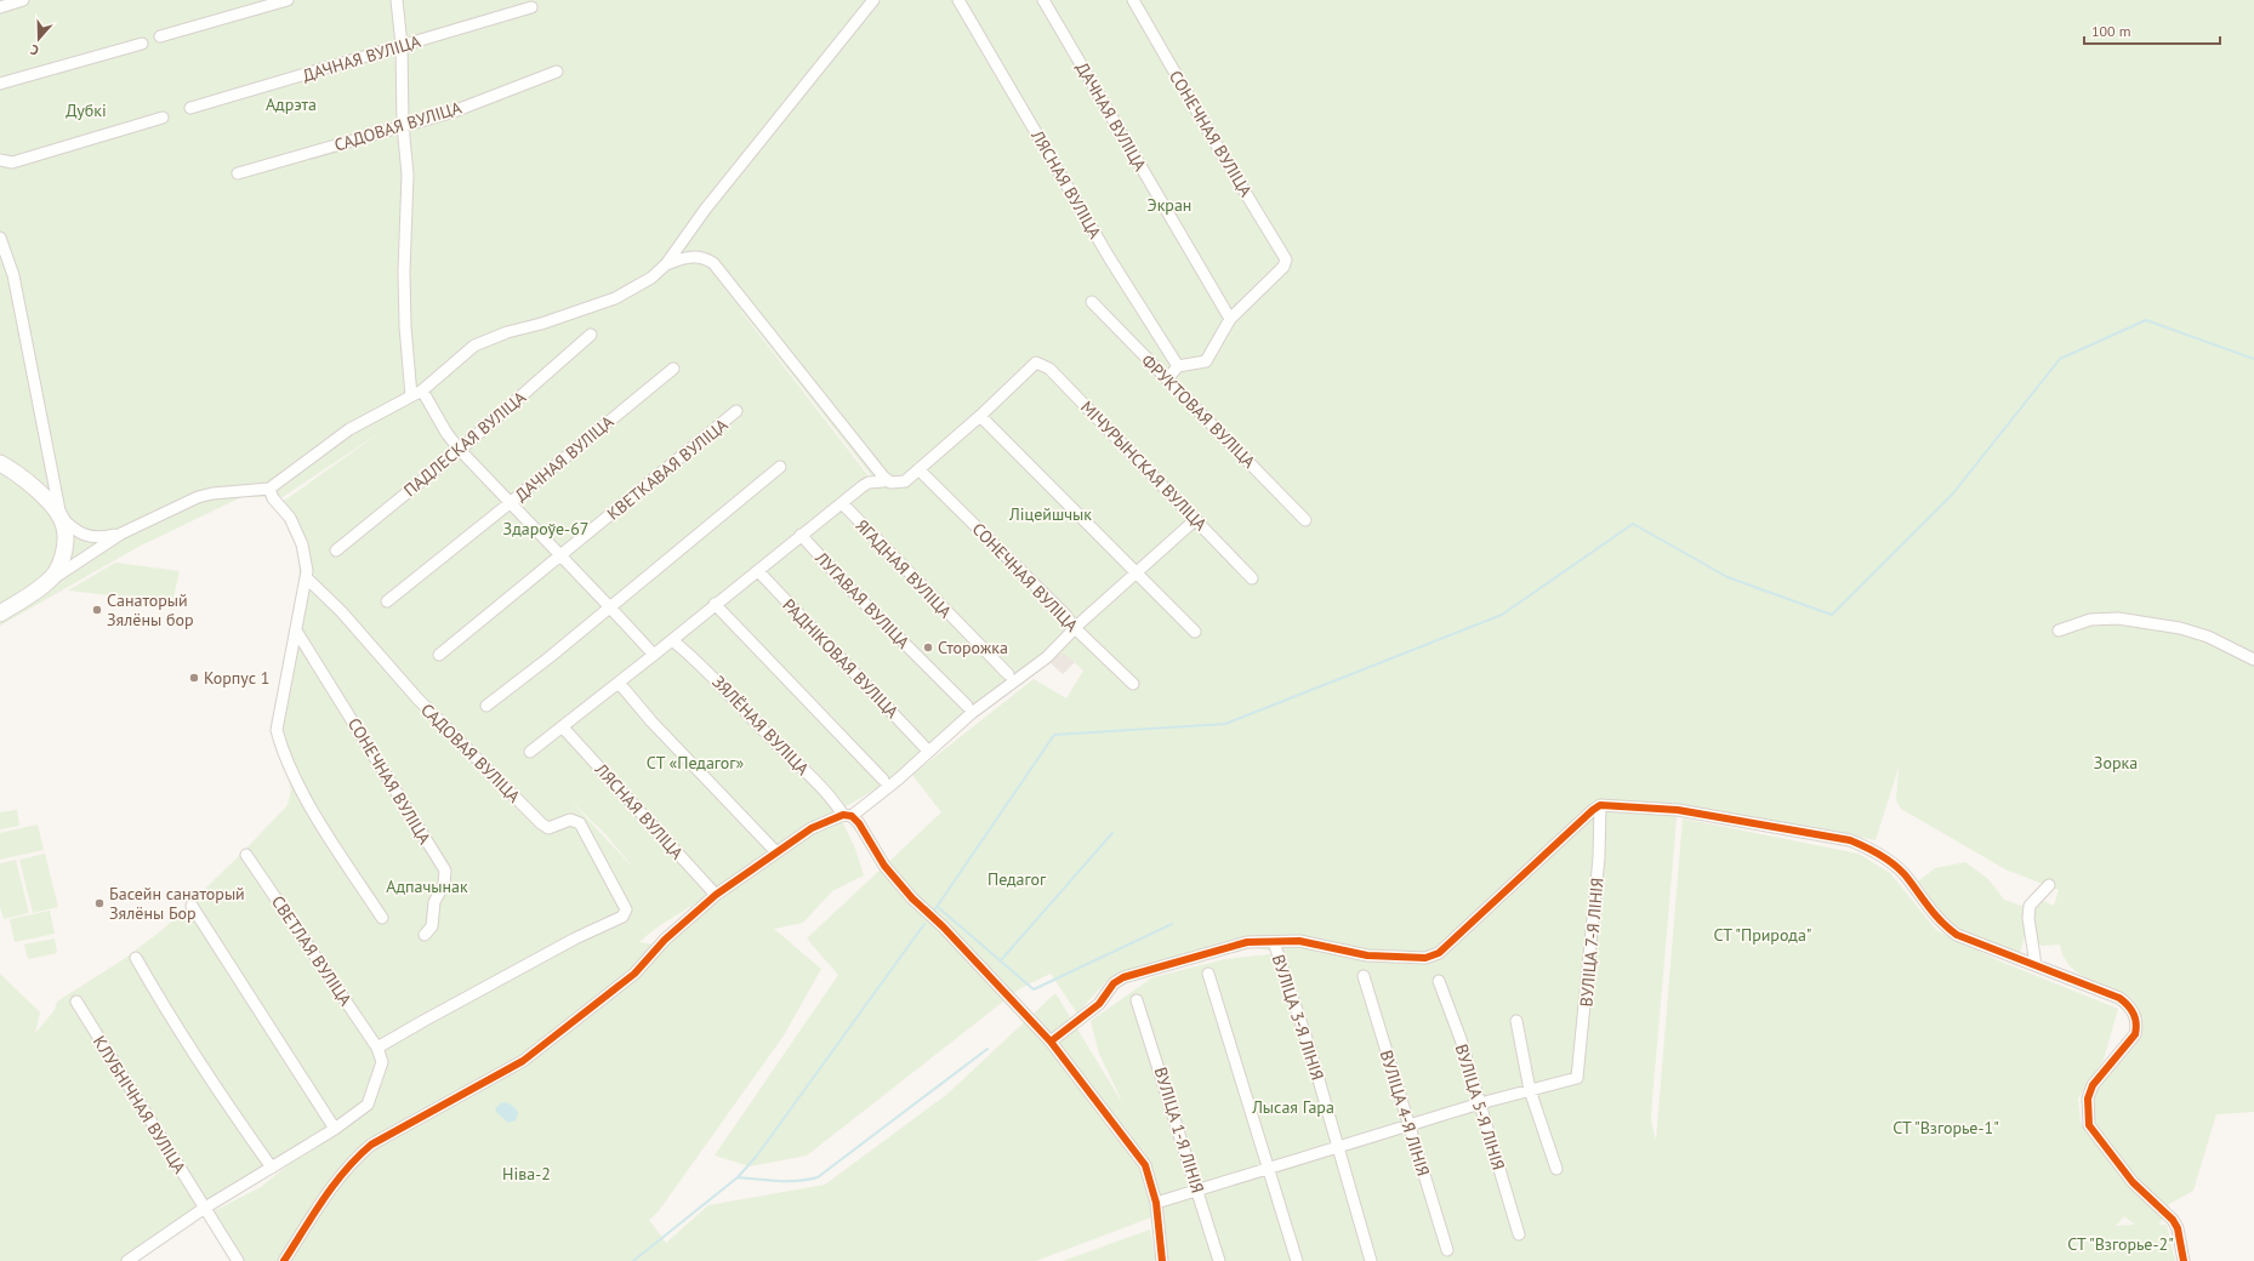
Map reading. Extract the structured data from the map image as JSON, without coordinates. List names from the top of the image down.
{
  "streets": {
    "street": [
      "ДАЧНАЯ ВУЛІЦА",
      "САДОВАЯ ВУЛІЦА",
      "СОНЕЧНАЯ ВУЛІЦА",
      "ЛЯСНАЯ ВУЛІЦА",
      "ФРУКТОВАЯ ВУЛІЦА",
      "ПАДЛЕСКАЯ ВУЛІЦА",
      "МІЧУРЫНСКАЯ ВУЛІЦА",
      "КВЕТКАВАЯ ВУЛІЦА",
      "ЯГАДНАЯ ВУЛІЦА",
      "ЛУГАВАЯ ВУЛІЦА",
      "РАДНІКОВАЯ ВУЛІЦА",
      "ЗЯЛЁНАЯ ВУЛІЦА",
      "ВУЛІЦА 7-Я ЛІНІЯ",
      "СВЕТЛАЯ ВУЛІЦА",
      "ВУЛІЦА 3-Я ЛІНІЯ",
      "КЛУБНІЧНАЯ ВУЛІЦА",
      "ВУЛІЦА 5-Я ЛІНІЯ",
      "ВУЛІЦА 4-Я ЛІНІЯ",
      "ВУЛІЦА 1-Я ЛІНІЯ"
    ]
  },
  "crossings": [
    ["ДАЧНАЯ ВУЛІЦА", "СОНЕЧНАЯ ВУЛІЦА"],
    ["САДОВАЯ ВУЛІЦА", "СВЕТЛАЯ ВУЛІЦА"]
  ],
  "parks": [
    "Адрэта",
    "Дубкі",
    "Экран",
    "Ліцейшчык",
    "Здароўе-67",
    "СТ «Педагог»",
    "Зорка",
    "Педагог",
    "Адпачынак",
    "СТ \"Природа\"",
    "Лысая Гара",
    "СТ \"Взгорье-1\"",
    "Ніва-2",
    "СТ \"Взгорье-2\""
  ],
  "places": [
    "Санаторый Зялёны бор",
    "Сторожка",
    "Корпус 1",
    "Басейн санаторый Зялёны Бор"
  ],
  "scale_bar": "100 m",
  "north": "bottom"
}
